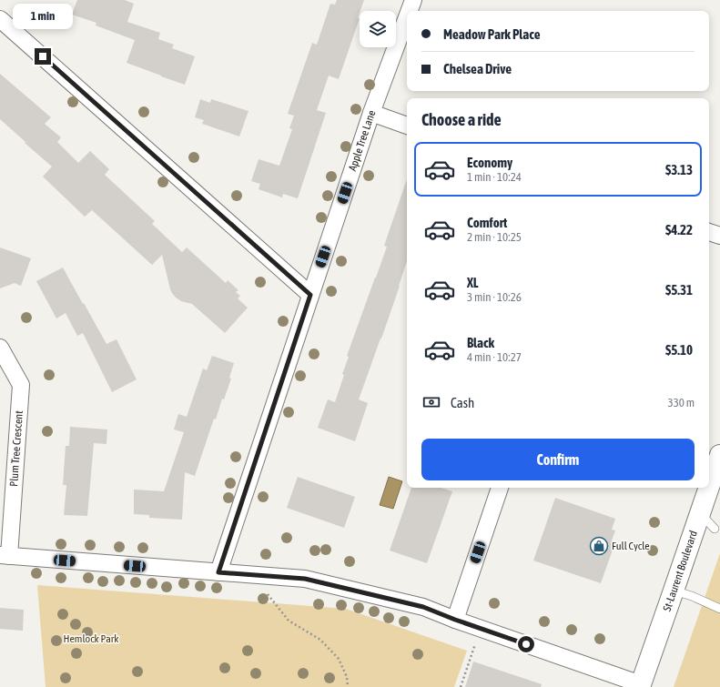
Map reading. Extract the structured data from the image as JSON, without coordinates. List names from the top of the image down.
{
  "streets": {
    "main road": ["St-Laurent Boulevard"],
    "street": ["Apple Tree Lane", "Plum Tree Crescent"]
  },
  "parks": ["Hemlock Park"],
  "places": {
    "shop": ["Full Cycle"]
  },
  "page": {
    "bubble": "1 min",
    "banner": ["Meadow Park Place", "Chelsea Drive"],
    "heading": "Choose a ride",
    "list": [
      {
        "name": "Economy",
        "note": "1 min · 10:24",
        "value": "$3.13"
      },
      {
        "name": "Comfort",
        "note": "2 min · 10:25",
        "value": "$4.22"
      },
      {
        "name": "XL",
        "note": "3 min · 10:26",
        "value": "$5.31"
      },
      {
        "name": "Black",
        "note": "4 min · 10:27",
        "value": "$5.10"
      }
    ],
    "pay": ["Cash", "330 m"],
    "buttons": "Confirm"
  }
}
